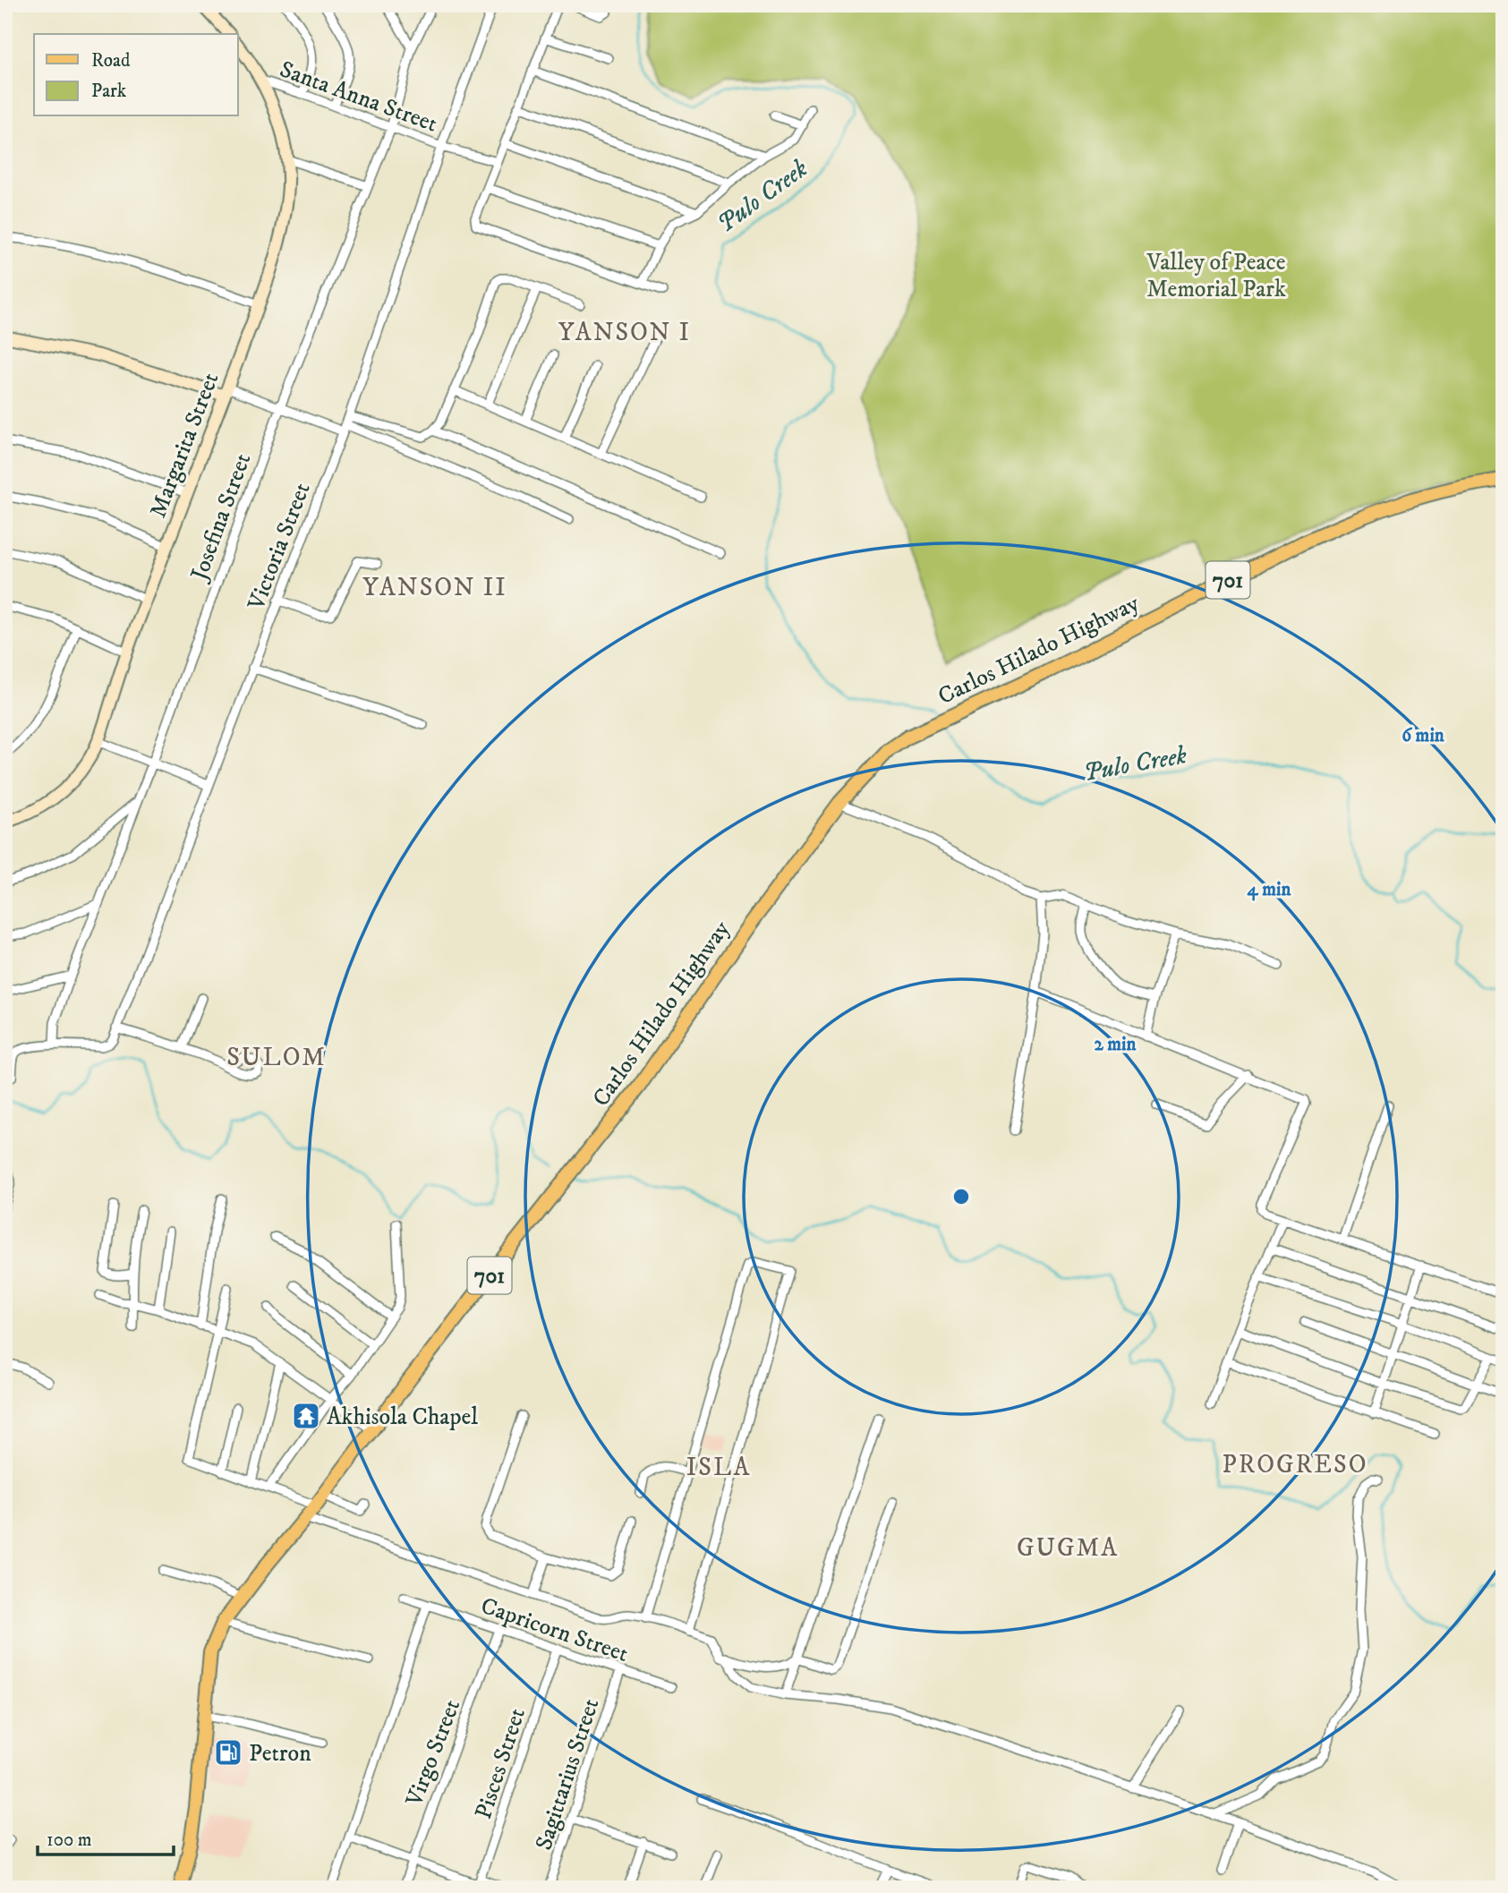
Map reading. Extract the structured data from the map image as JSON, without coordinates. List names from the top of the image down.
{
  "streets": {
    "main road": ["701", "Carlos Hilado Highway"],
    "street": [
      "Santa Anna Street",
      "Margarita Street",
      "Josefina Street",
      "Victoria Street",
      "Capricorn Street",
      "Virgo Street",
      "Pisces Street",
      "Sagittarius Street"
    ]
  },
  "crossings": [
    ["Santa Anna Street", "Margarita Street"],
    ["Santa Anna Street", "Josefina Street"],
    ["Santa Anna Street", "Victoria Street"],
    ["Josefina Street", "Victoria Street"],
    ["Capricorn Street", "Virgo Street"],
    ["Capricorn Street", "Pisces Street"],
    ["Capricorn Street", "Sagittarius Street"]
  ],
  "districts": [
    "YANSON I",
    "YANSON II",
    "SULOM",
    "PROGRESO",
    "ISLA",
    "GUGMA"
  ],
  "water": ["Pulo Creek"],
  "parks": ["Valley of Peace Memorial Park"],
  "places": {
    "temple": ["Akhisola Chapel"],
    "fuel station": ["Petron"]
  },
  "legend": ["Road", "Park"],
  "scale_bar": "100 m",
  "rings": ["6 min", "4 min", "2 min"]
}
